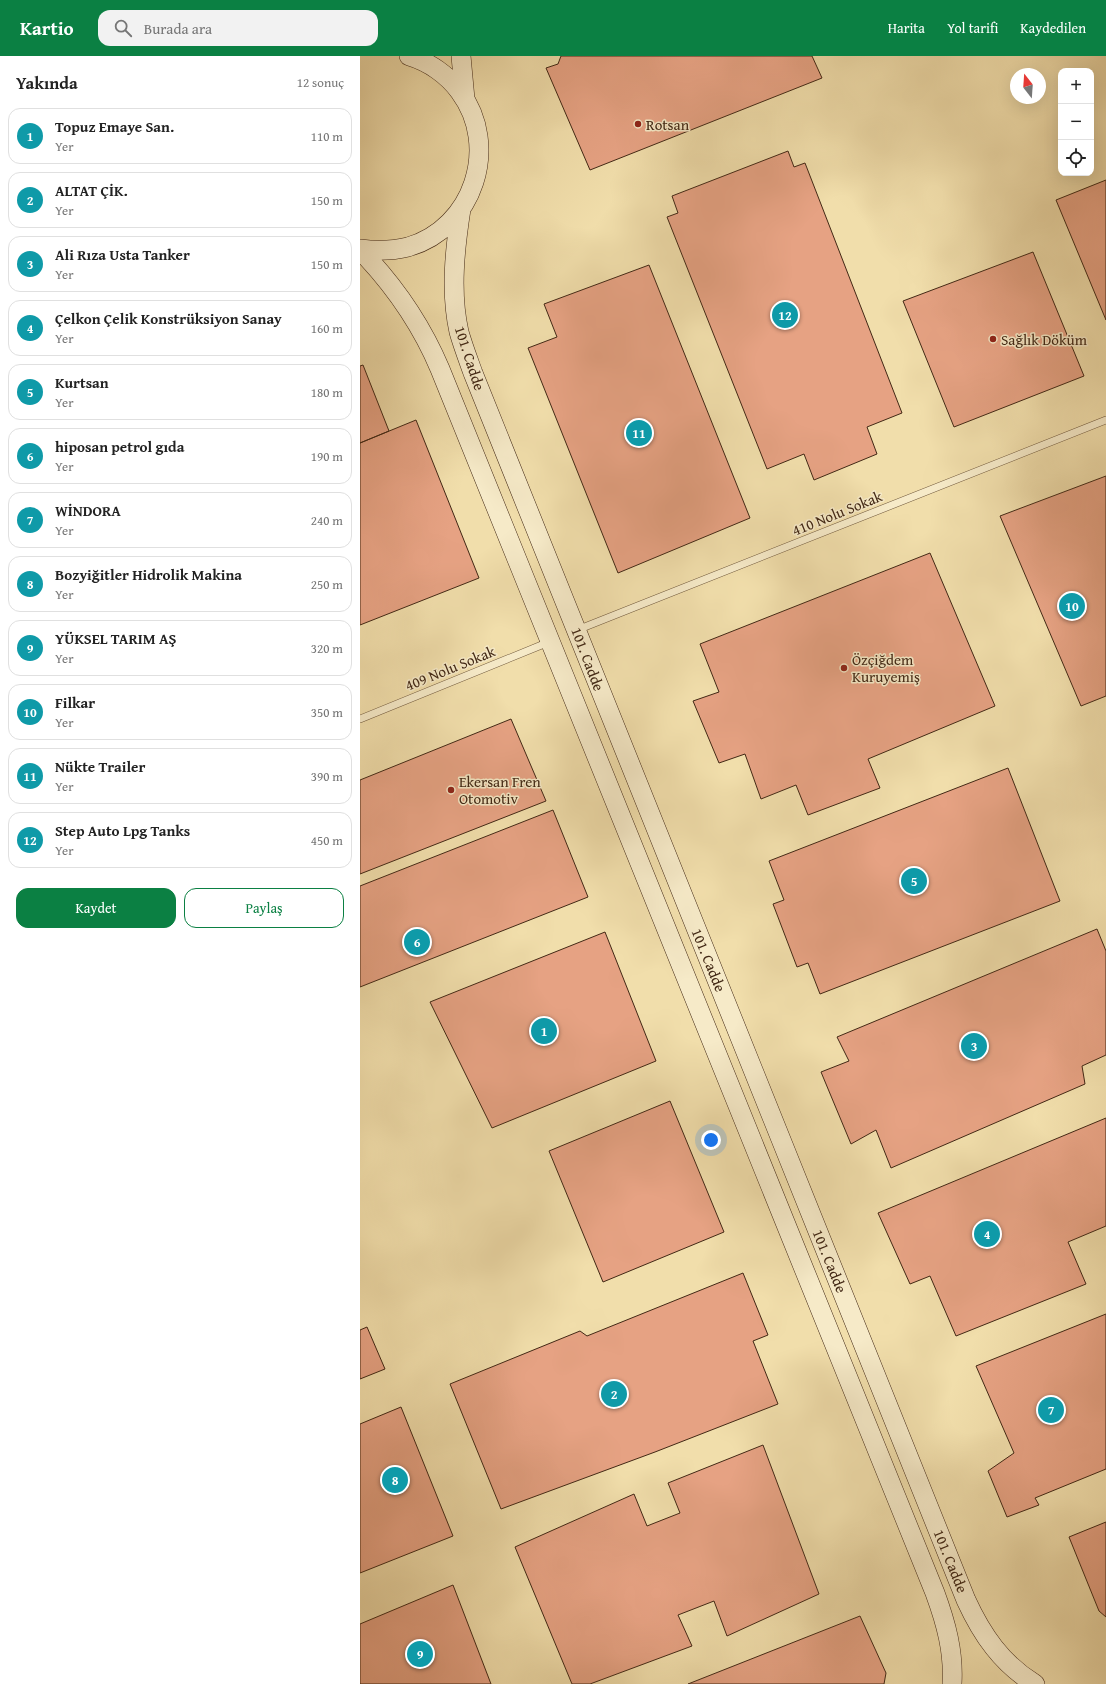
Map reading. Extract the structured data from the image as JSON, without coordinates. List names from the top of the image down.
{
  "streets": {
    "street": ["101. Cadde"],
    "lane": ["410 Nolu Sokak", "409 Nolu Sokak"]
  },
  "crossings": [
    ["101. Cadde", "410 Nolu Sokak"],
    ["101. Cadde", "409 Nolu Sokak"]
  ],
  "places": [
    "Rotsan",
    "Sağlık Döküm",
    "Özçiğdem Kuruyemiş",
    "Ekersan Fren Otomotiv"
  ],
  "north": "top",
  "page": {
    "header": "Kartio",
    "search": "Burada ara",
    "nav": ["Harita", "Yol tarifi", "Kaydedilen"],
    "heading": ["Yakında", "12 sonuç"],
    "map_buttons": ["+", "−"],
    "list": [
      {
        "mark": "1",
        "name": "Topuz Emaye San.",
        "note": "Yer",
        "value": "110 m"
      },
      {
        "mark": "2",
        "name": "ALTAT ÇİK.",
        "note": "Yer",
        "value": "150 m"
      },
      {
        "mark": "3",
        "name": "Ali Rıza Usta Tanker",
        "note": "Yer",
        "value": "150 m"
      },
      {
        "mark": "4",
        "name": "Çelkon Çelik Konstrüksiyon Sanay",
        "note": "Yer",
        "value": "160 m"
      },
      {
        "mark": "5",
        "name": "Kurtsan",
        "note": "Yer",
        "value": "180 m"
      },
      {
        "mark": "6",
        "name": "hiposan petrol gıda",
        "note": "Yer",
        "value": "190 m"
      },
      {
        "mark": "7",
        "name": "WİNDORA",
        "note": "Yer",
        "value": "240 m"
      },
      {
        "mark": "8",
        "name": "Bozyiğitler Hidrolik Makina",
        "note": "Yer",
        "value": "250 m"
      },
      {
        "mark": "9",
        "name": "YÜKSEL TARIM AŞ",
        "note": "Yer",
        "value": "320 m"
      },
      {
        "mark": "10",
        "name": "Filkar",
        "note": "Yer",
        "value": "350 m"
      },
      {
        "mark": "11",
        "name": "Nükte Trailer",
        "note": "Yer",
        "value": "390 m"
      },
      {
        "mark": "12",
        "name": "Step Auto Lpg Tanks",
        "note": "Yer",
        "value": "450 m"
      }
    ],
    "pins": [
      "12",
      "11",
      "10",
      "5",
      "6",
      "1",
      "3",
      "4",
      "2",
      "7",
      "8",
      "9"
    ],
    "buttons": ["Kaydet", "Paylaş"]
  }
}
